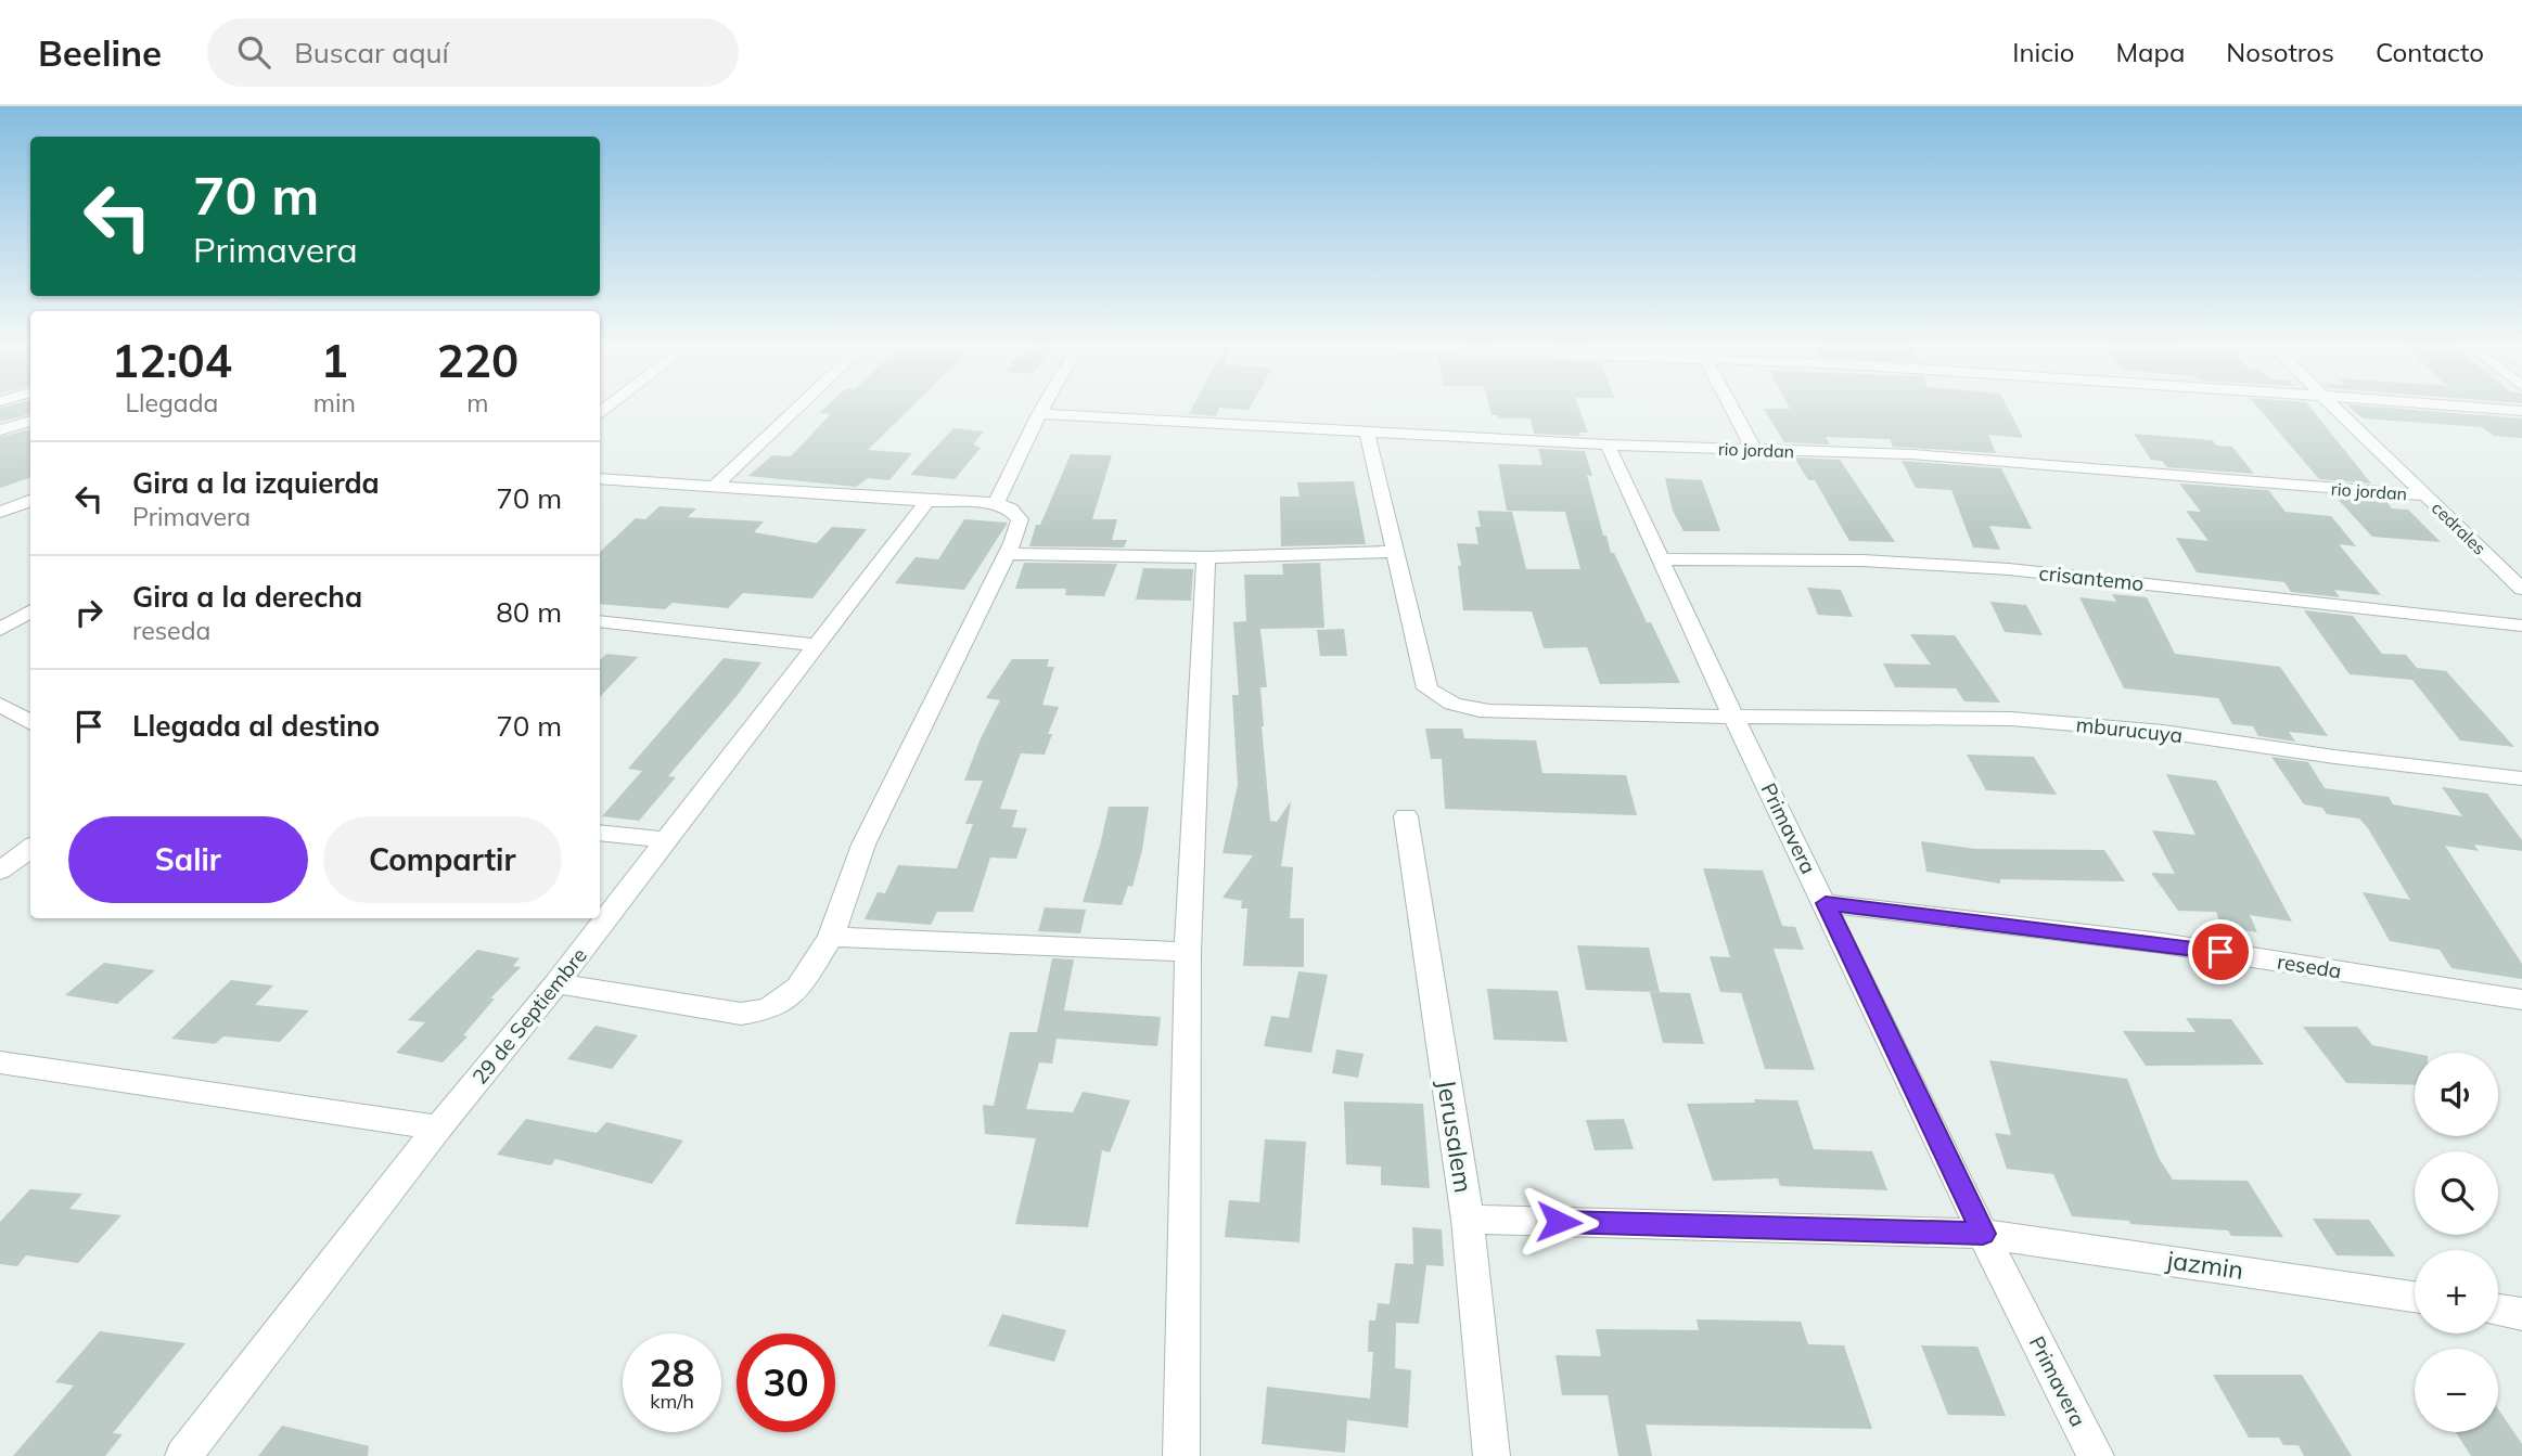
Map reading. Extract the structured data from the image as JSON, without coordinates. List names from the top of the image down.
{
  "streets": {
    "street": [
      "rio jordan",
      "cedrales",
      "crisantemo",
      "mburucuya",
      "Primavera",
      "reseda",
      "29 de Septiembre",
      "Jerusalem",
      "jazmin"
    ]
  },
  "crossings": [
    ["rio jordan", "cedrales"],
    ["rio jordan", "mburucuya"],
    ["rio jordan", "Primavera"],
    ["crisantemo", "Primavera"],
    ["mburucuya", "Primavera"],
    ["Primavera", "reseda"],
    ["Primavera", "jazmin"],
    ["Jerusalem", "jazmin"]
  ],
  "page": {
    "header": "Beeline",
    "search": "Buscar aquí",
    "nav": [
      "Inicio",
      "Mapa",
      "Nosotros",
      "Contacto"
    ],
    "turn": ["70 m", "Primavera"],
    "eta": [
      "12:04",
      "Llegada",
      "1",
      "min",
      "220",
      "m"
    ],
    "list": [
      {
        "name": "Gira a la izquierda",
        "note": "Primavera",
        "value": "70 m"
      },
      {
        "name": "Gira a la derecha",
        "note": "reseda",
        "value": "80 m"
      },
      {
        "name": "Llegada al destino",
        "value": "70 m"
      }
    ],
    "buttons": ["Salir", "Compartir"],
    "map_buttons": ["+", "−"],
    "speed": "28 km/h",
    "limit": "30"
  }
}
